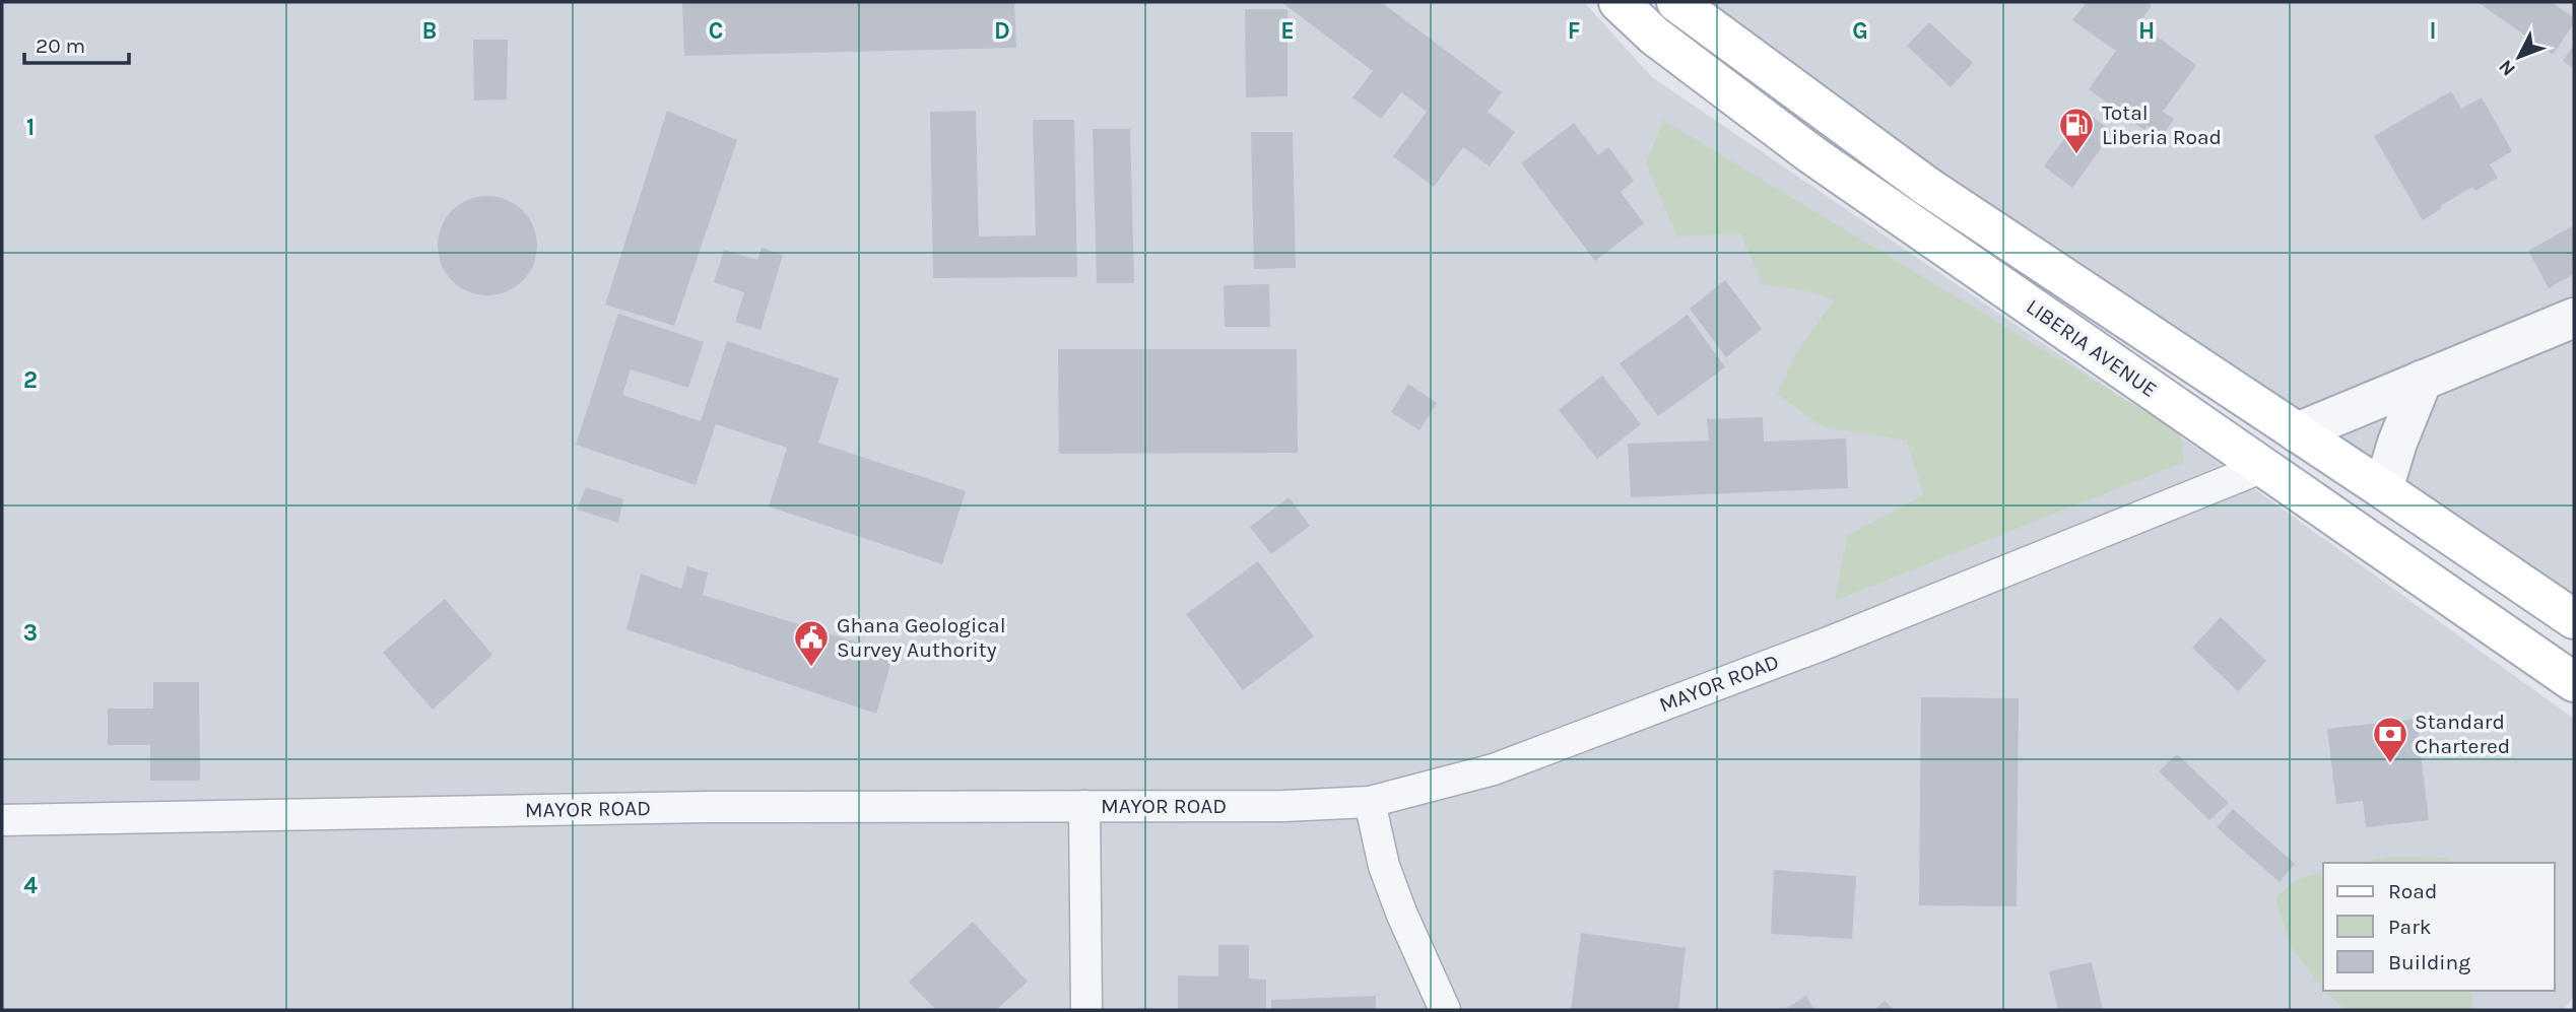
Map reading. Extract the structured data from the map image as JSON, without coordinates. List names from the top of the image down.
{
  "streets": {
    "main road": ["LIBERIA AVENUE"],
    "street": ["MAYOR ROAD"]
  },
  "crossings": [
    ["LIBERIA AVENUE", "MAYOR ROAD"]
  ],
  "places": {
    "fuel station": ["Total Liberia Road"],
    "public building": ["Ghana Geological Survey Authority"],
    "bank": ["Standard Chartered"]
  },
  "legend": ["Road", "Park", "Building"],
  "scale_bar": "20 m",
  "north": "bottom left",
  "grid": {
    "columns": [
      "B",
      "C",
      "D",
      "E",
      "F",
      "G",
      "H",
      "I"
    ],
    "rows": [
      "1",
      "2",
      "3",
      "4"
    ]
  }
}
